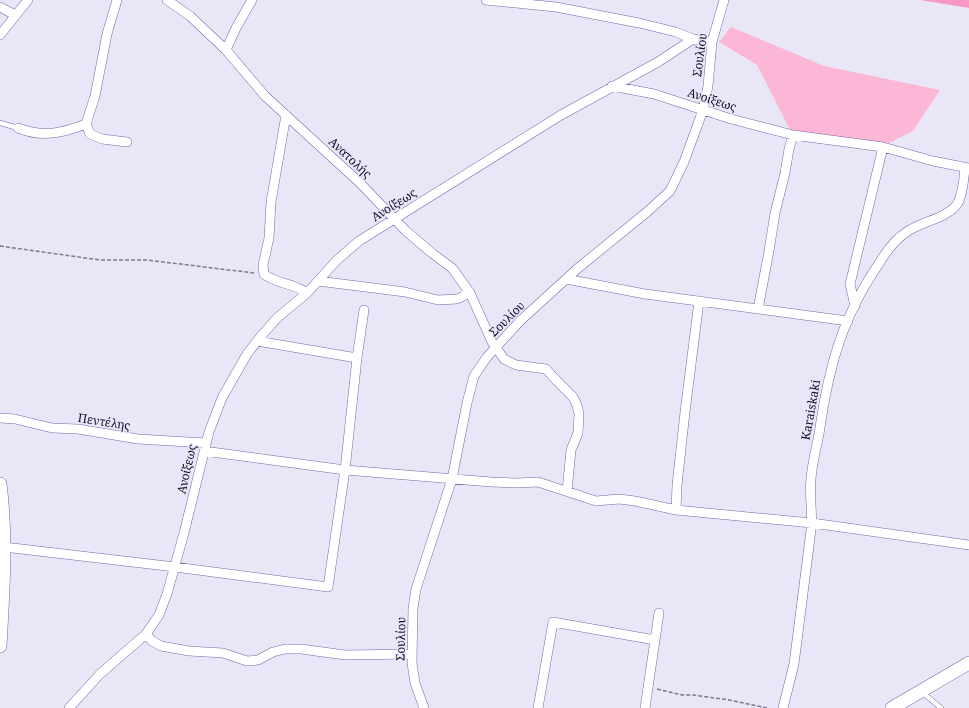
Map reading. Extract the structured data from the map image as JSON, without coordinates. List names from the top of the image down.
{
  "streets": {
    "street": [
      "Σουλίου",
      "Ανοίξεως",
      "Ανατολής",
      "Karaiskaki",
      "Πεντέλης"
    ]
  },
  "crossings": [
    ["Σουλίου", "Ανοίξεως"],
    ["Σουλίου", "Ανατολής"],
    ["Σουλίου", "Πεντέλης"],
    ["Ανοίξεως", "Ανατολής"],
    ["Ανοίξεως", "Karaiskaki"],
    ["Ανοίξεως", "Πεντέλης"],
    ["Ανατολής", "Πεντέλης"],
    ["Karaiskaki", "Πεντέλης"]
  ]
}
